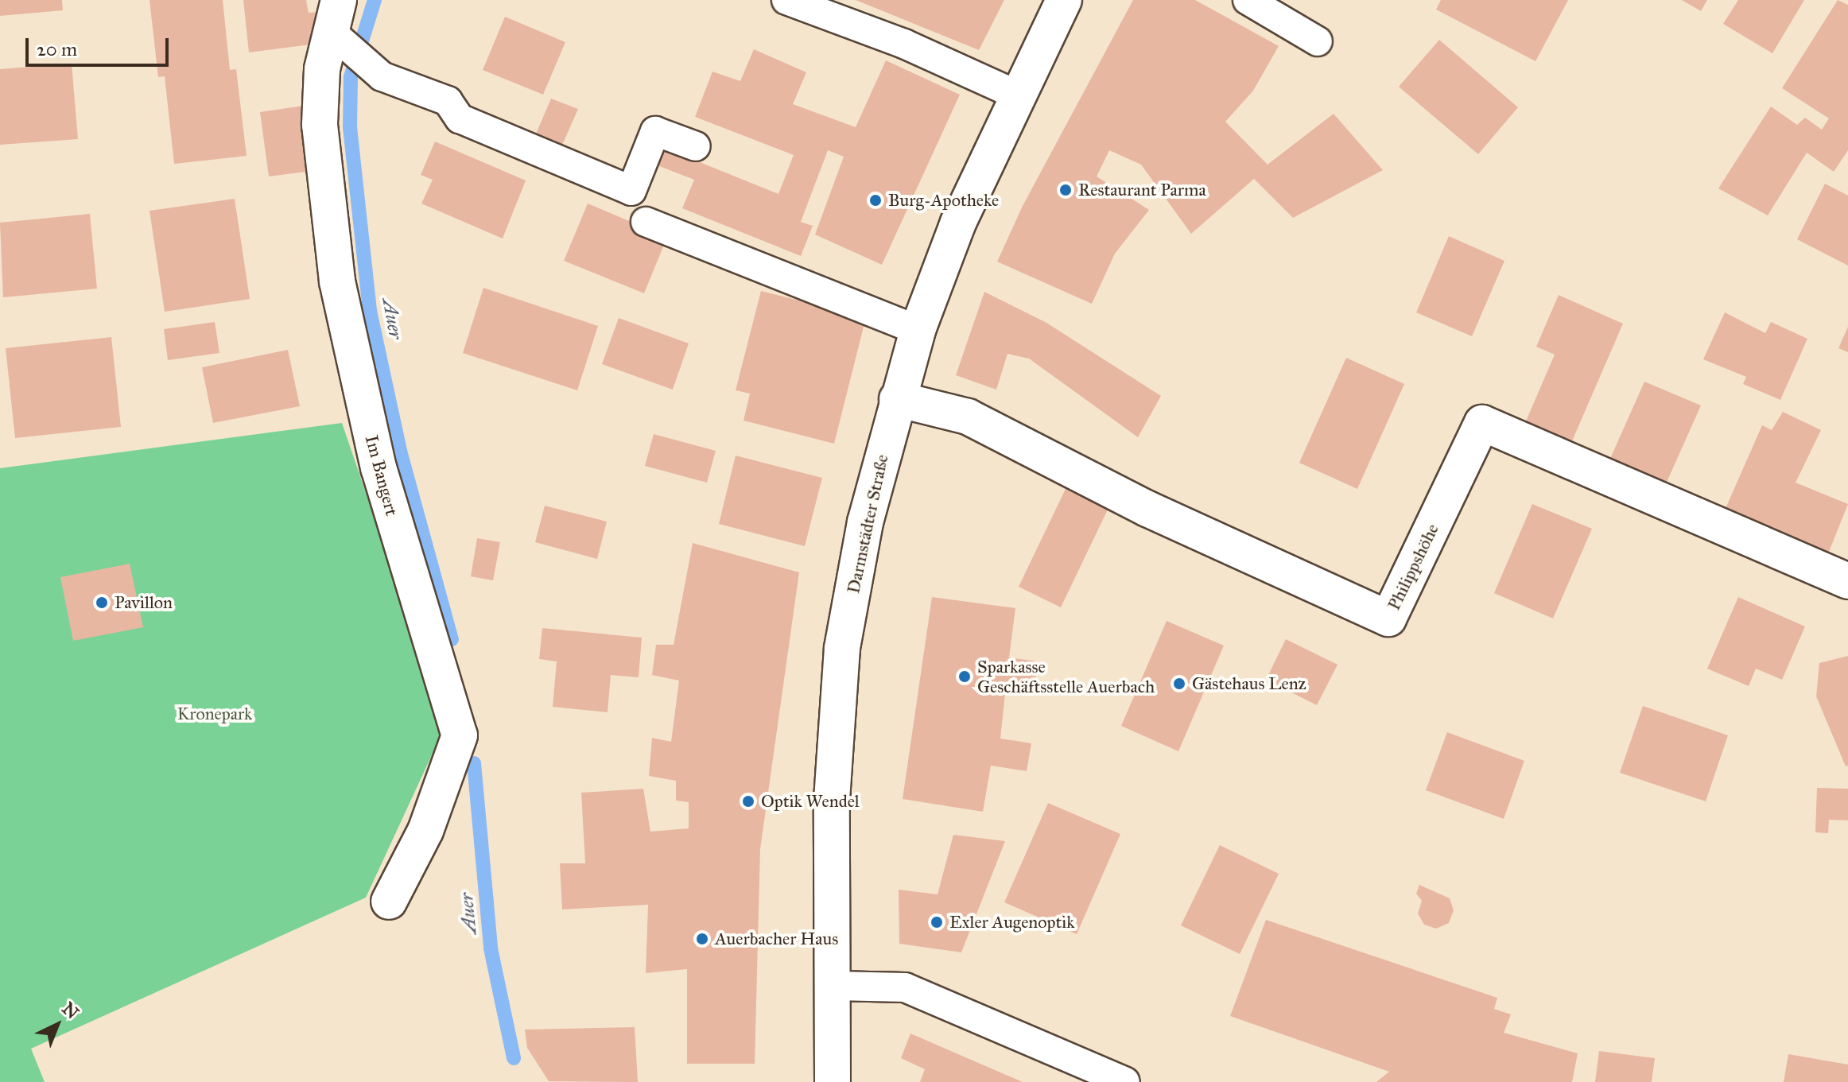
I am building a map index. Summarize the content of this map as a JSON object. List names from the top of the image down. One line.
{"streets":{"street":["Im Bangert","Darmstädter Straße","Philippshöhe"]},"crossings":[["Darmstädter Straße","Philippshöhe"]],"water":["Auer"],"parks":["Kronepark"],"places":["Restaurant Parma","Burg-Apotheke","Pavillon","Sparkasse Geschäftsstelle Auerbach","Gästehaus Lenz","Optik Wendel","Exler Augenoptik","Auerbacher Haus"],"scale_bar":"20 m","north":"top right"}
